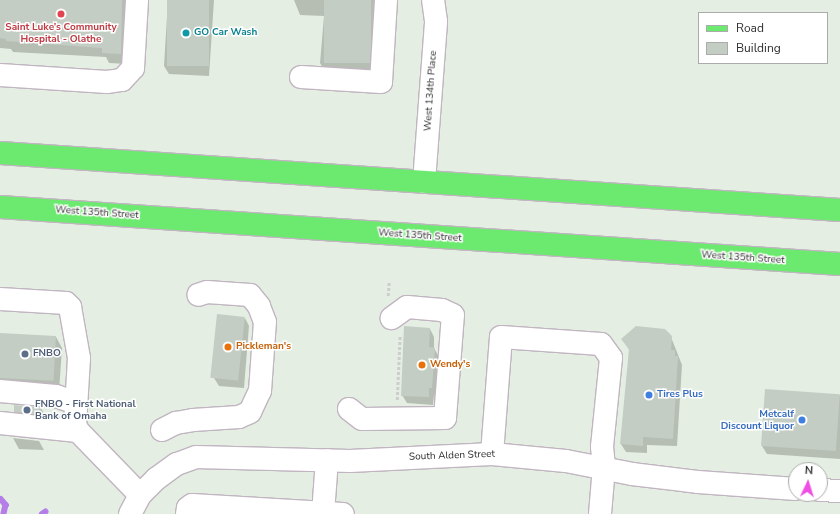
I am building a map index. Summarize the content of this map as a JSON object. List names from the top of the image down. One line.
{"streets":{"main road":["West 135th Street"],"street":["West 134th Place","South Alden Street"]},"places":["Saint Luke’s Community Hospital - Olathe","GO Car Wash","Pickleman's","FNBO","Wendy's","Tires Plus","FNBO - First National Bank of Omaha","Metcalf Discount Liquor"],"legend":["Road","Building"],"north":"top"}
